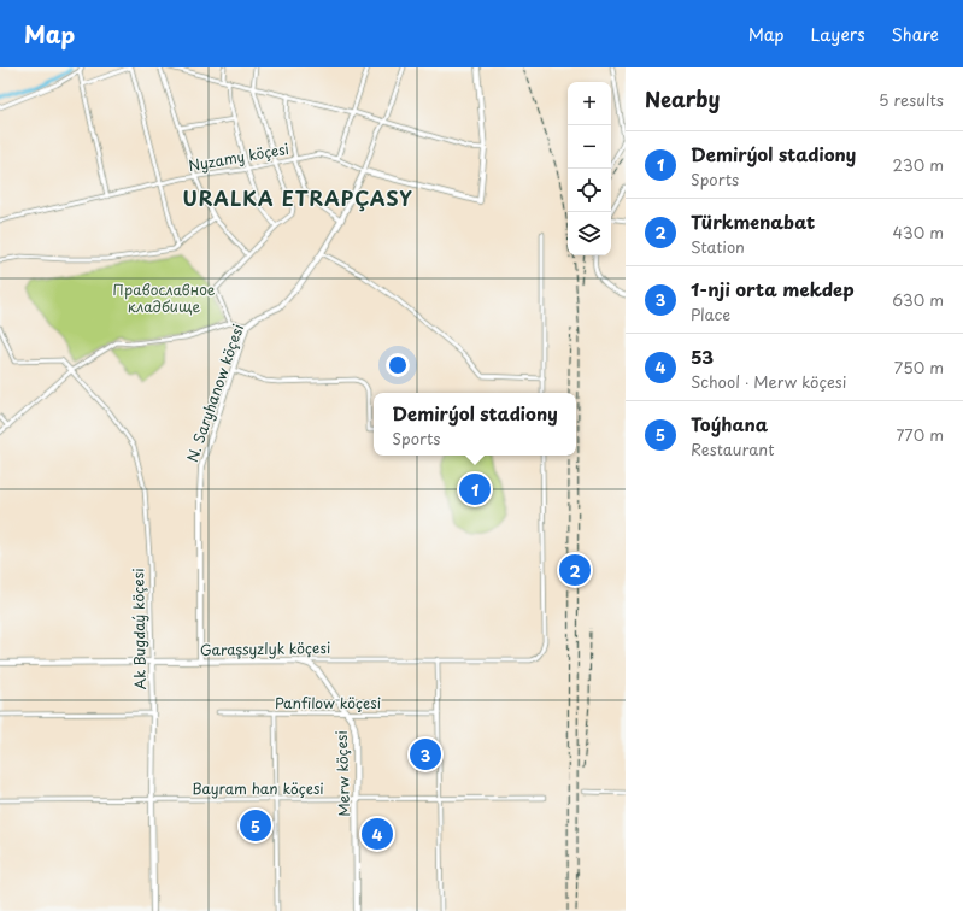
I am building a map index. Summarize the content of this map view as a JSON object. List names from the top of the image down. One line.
{"streets":{"main road":["Nyzamy köçesi","N. Saryhanow köçesi","Ak Bugdaý köçesi","Garaşsyzlyk köçesi","Merw köçesi"],"street":["Panfilow köçesi","Bayram han köçesi"]},"crossings":[["Nyzamy köçesi","N. Saryhanow köçesi"],["N. Saryhanow köçesi","Garaşsyzlyk köçesi"],["Ak Bugdaý köçesi","Garaşsyzlyk köçesi"],["Ak Bugdaý köçesi","Bayram han köçesi"],["Garaşsyzlyk köçesi","Merw köçesi"],["Panfilow köçesi","Merw köçesi"],["Merw köçesi","Bayram han köçesi"]],"districts":["URALKA ETRAPÇASY"],"parks":["Православное кладбище"],"page":{"header":"Map","nav":["Map","Layers","Share"],"heading":["Nearby","5 results"],"map_buttons":["+","−"],"list":[{"mark":"1","name":"Demirýol stadiony","note":"Sports","value":"230 m"},{"mark":"2","name":"Türkmenabat","note":"Station","value":"430 m"},{"mark":"3","name":"1-nji orta mekdep","note":"Place","value":"630 m"},{"mark":"4","name":"53","note":"School · Merw köçesi","value":"750 m"},{"mark":"5","name":"Toýhana","note":"Restaurant","value":"770 m"}],"popup":["Demirýol stadiony","Sports"],"pins":["1","2","3","5","4"]}}
